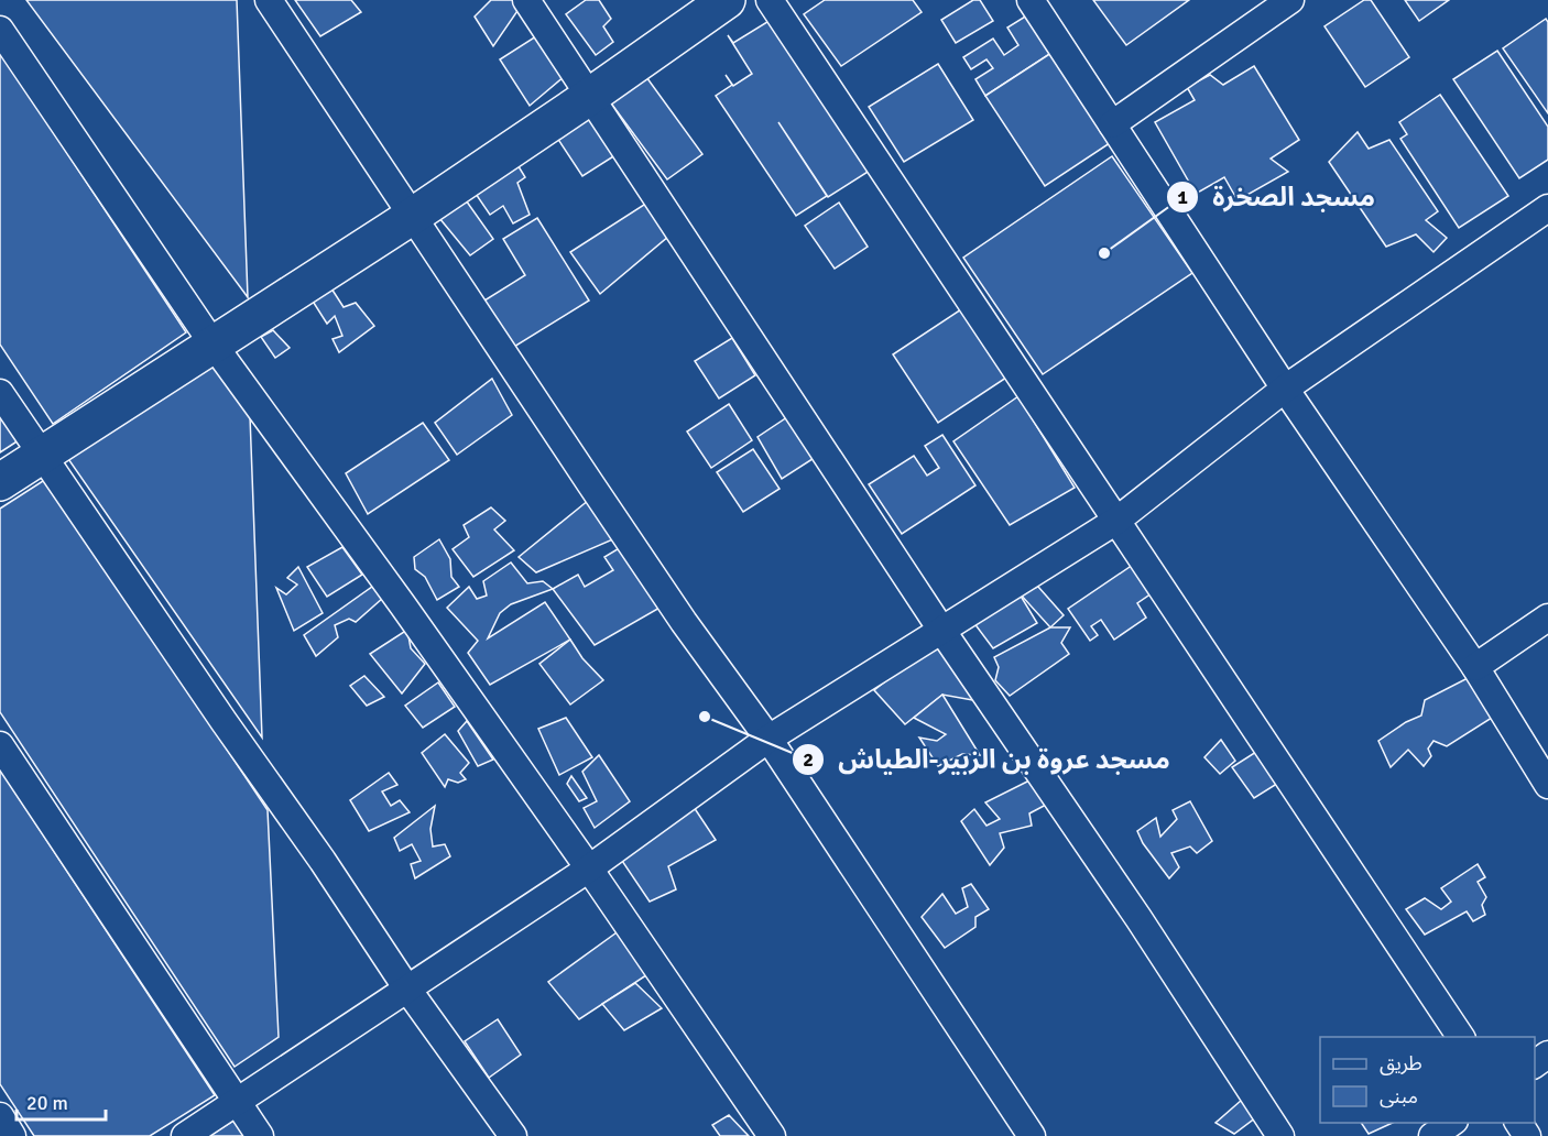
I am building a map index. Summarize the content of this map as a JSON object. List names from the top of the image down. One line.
{"places":["مسجد الصخرة","مسجد عروة بن الزبير-الطياش"],"legend":["طريق","مبنى"],"scale_bar":"20 m"}
